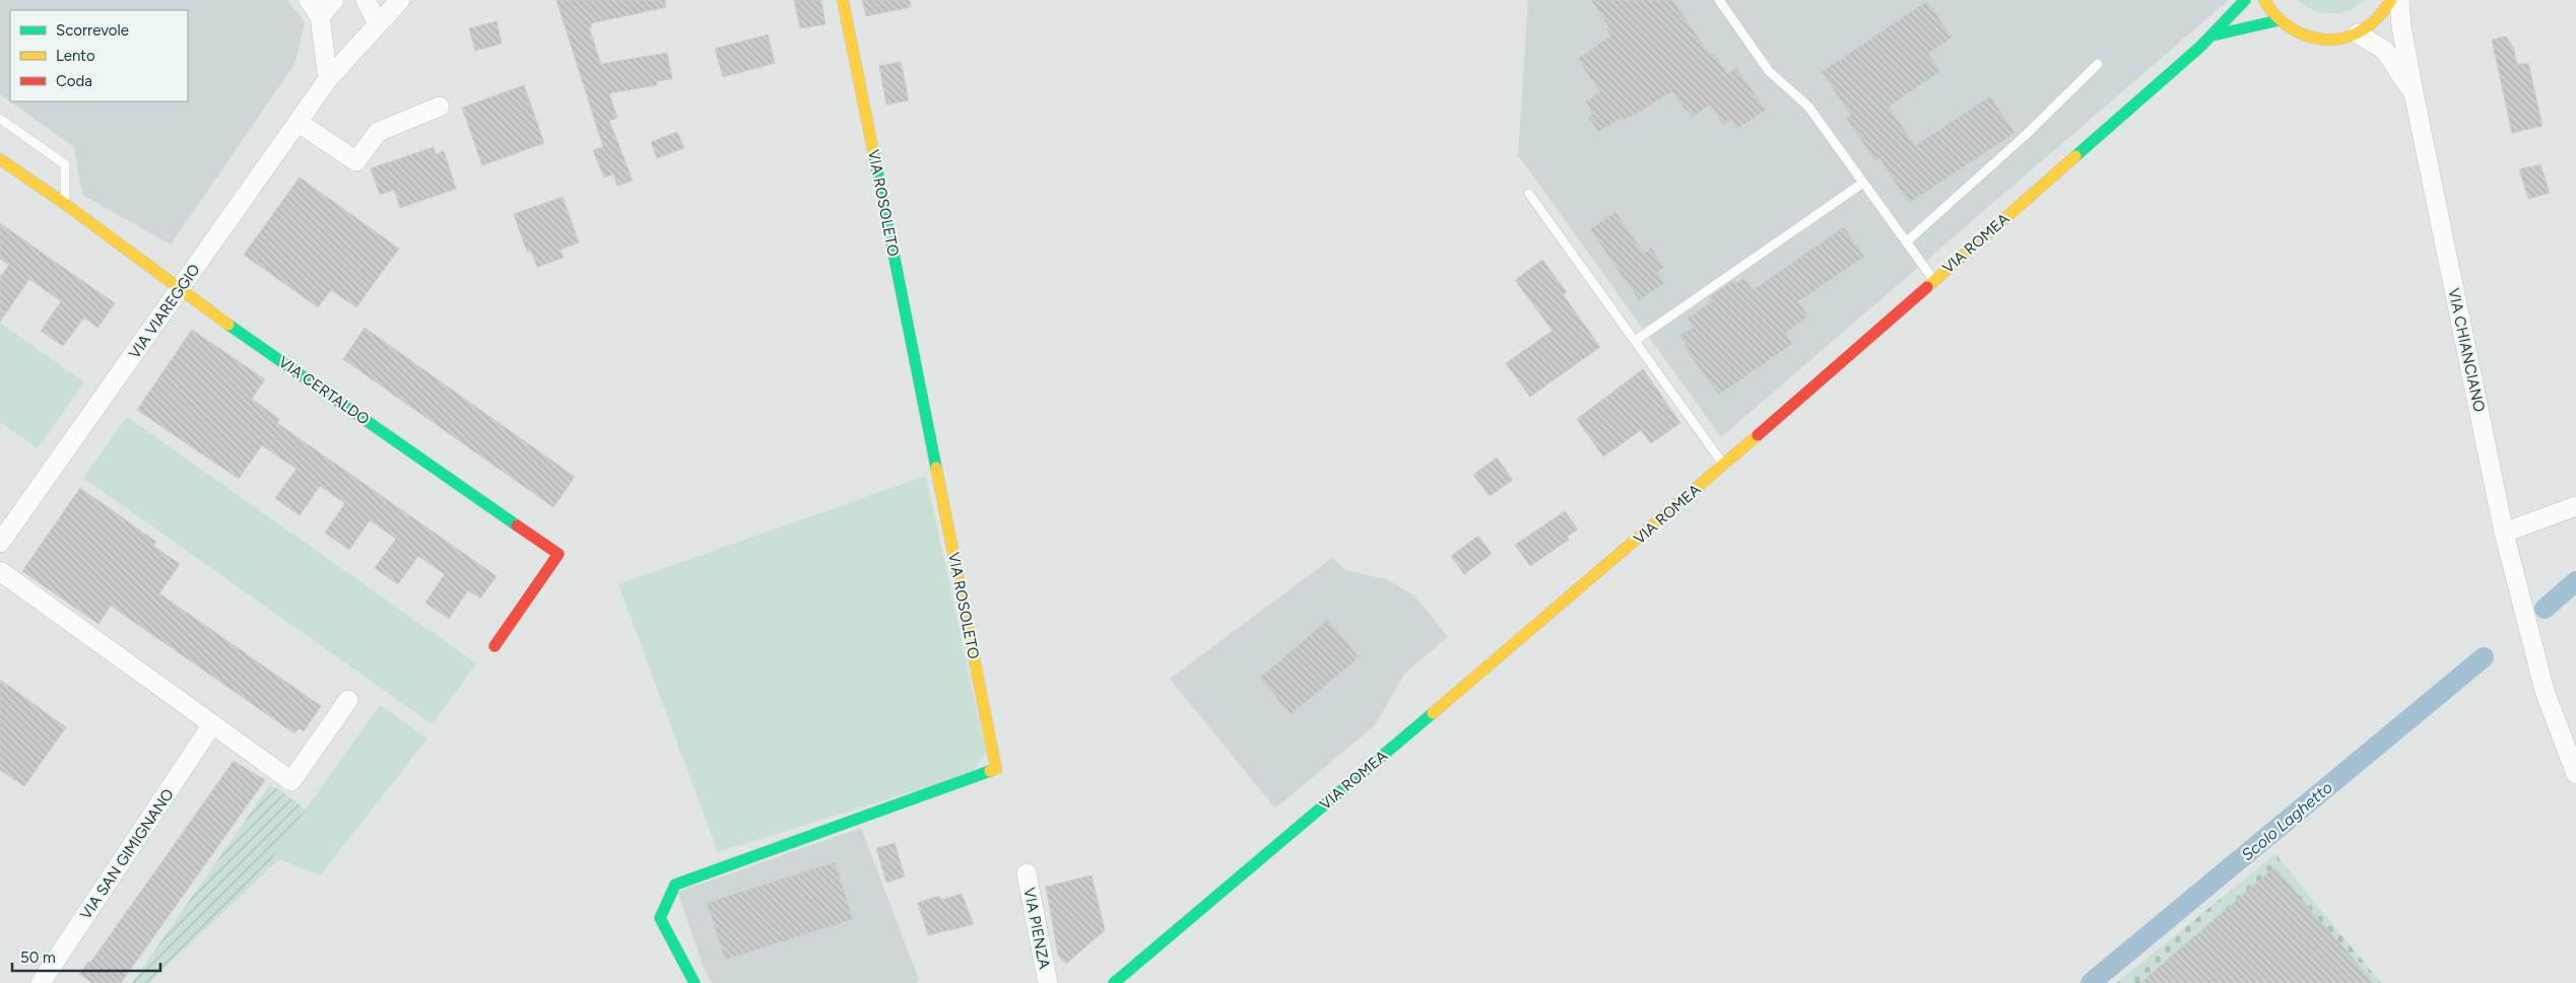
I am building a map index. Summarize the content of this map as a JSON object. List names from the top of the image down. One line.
{"streets":{"street":["VIA ROSOLETO","VIA ROMEA","VIA VIAREGGIO","VIA CHIANCIANO","VIA CERTALDO","VIA SAN GIMIGNANO","VIA PIENZA"]},"crossings":[["VIA VIAREGGIO","VIA CERTALDO"]],"water":["Scolo Laghetto"],"legend":["Scorrevole","Lento","Coda"],"scale_bar":"50 m"}
